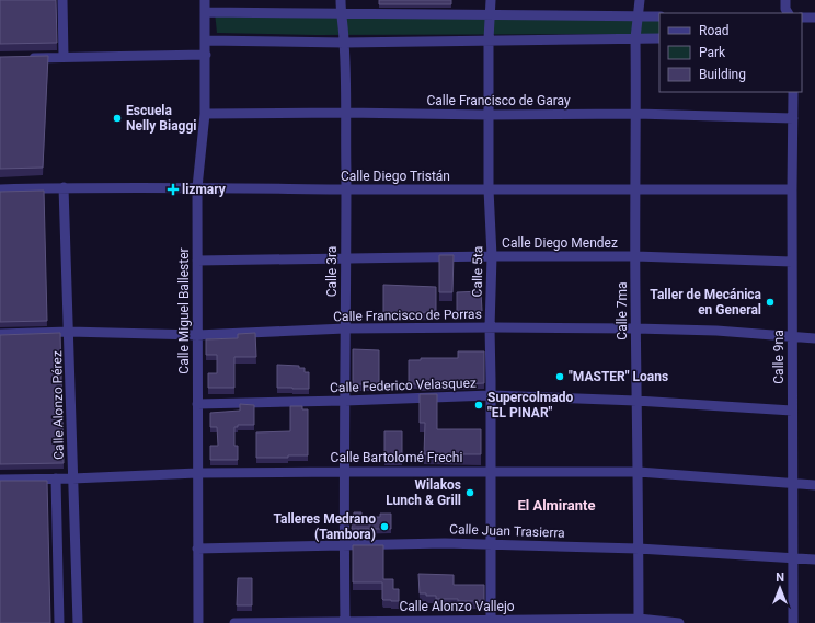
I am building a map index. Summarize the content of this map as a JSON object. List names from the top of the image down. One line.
{"streets":{"street":["Calle Francisco de Garay","Calle Diego Tristán","Calle Diego Mendez","Calle 3ra","Calle 5ta","Calle Miguel Ballester","Calle 7ma","Calle Francisco de Porras","Calle 9na","Calle Federico Velasquez","Calle Alonzo Pérez","Calle Bartolomé Frechi","Calle Juan Trasierra","Calle Alonzo Vallejo"]},"crossings":[["Calle Francisco de Garay","Calle 3ra"],["Calle Francisco de Garay","Calle 5ta"],["Calle Francisco de Garay","Calle Miguel Ballester"],["Calle Francisco de Garay","Calle 7ma"],["Calle Francisco de Garay","Calle 9na"],["Calle Diego Tristán","Calle 3ra"],["Calle Diego Tristán","Calle 5ta"],["Calle Diego Tristán","Calle Miguel Ballester"],["Calle Diego Tristán","Calle 7ma"],["Calle Diego Tristán","Calle 9na"],["Calle Diego Tristán","Calle Alonzo Pérez"],["Calle Diego Mendez","Calle 3ra"],["Calle Diego Mendez","Calle 5ta"],["Calle Diego Mendez","Calle Miguel Ballester"],["Calle Diego Mendez","Calle 7ma"],["Calle Diego Mendez","Calle 9na"],["Calle 3ra","Calle Francisco de Porras"],["Calle 3ra","Calle Federico Velasquez"],["Calle 3ra","Calle Bartolomé Frechi"],["Calle 3ra","Calle Juan Trasierra"],["Calle 3ra","Calle Alonzo Vallejo"],["Calle 5ta","Calle Francisco de Porras"],["Calle 5ta","Calle Federico Velasquez"],["Calle 5ta","Calle Bartolomé Frechi"],["Calle 5ta","Calle Juan Trasierra"],["Calle 5ta","Calle Alonzo Vallejo"],["Calle Miguel Ballester","Calle Francisco de Porras"],["Calle Miguel Ballester","Calle Federico Velasquez"],["Calle Miguel Ballester","Calle Bartolomé Frechi"],["Calle Miguel Ballester","Calle Juan Trasierra"],["Calle 7ma","Calle Francisco de Porras"],["Calle 7ma","Calle Federico Velasquez"],["Calle 7ma","Calle Bartolomé Frechi"],["Calle 7ma","Calle Juan Trasierra"],["Calle 7ma","Calle Alonzo Vallejo"],["Calle Francisco de Porras","Calle 9na"],["Calle Francisco de Porras","Calle Alonzo Pérez"],["Calle 9na","Calle Federico Velasquez"],["Calle 9na","Calle Bartolomé Frechi"],["Calle 9na","Calle Juan Trasierra"],["Calle Alonzo Pérez","Calle Bartolomé Frechi"]],"districts":["El Almirante"],"places":{"other":["Escuela Nelly Biaggi","Taller de Mecánica en General","\"MASTER\" Loans","Supercolmado \"EL PINAR\"","Wilakos Lunch & Grill","Talleres Medrano (Tambora)"],"health":["lizmary"]},"legend":["Road","Park","Building"],"north":"top"}
